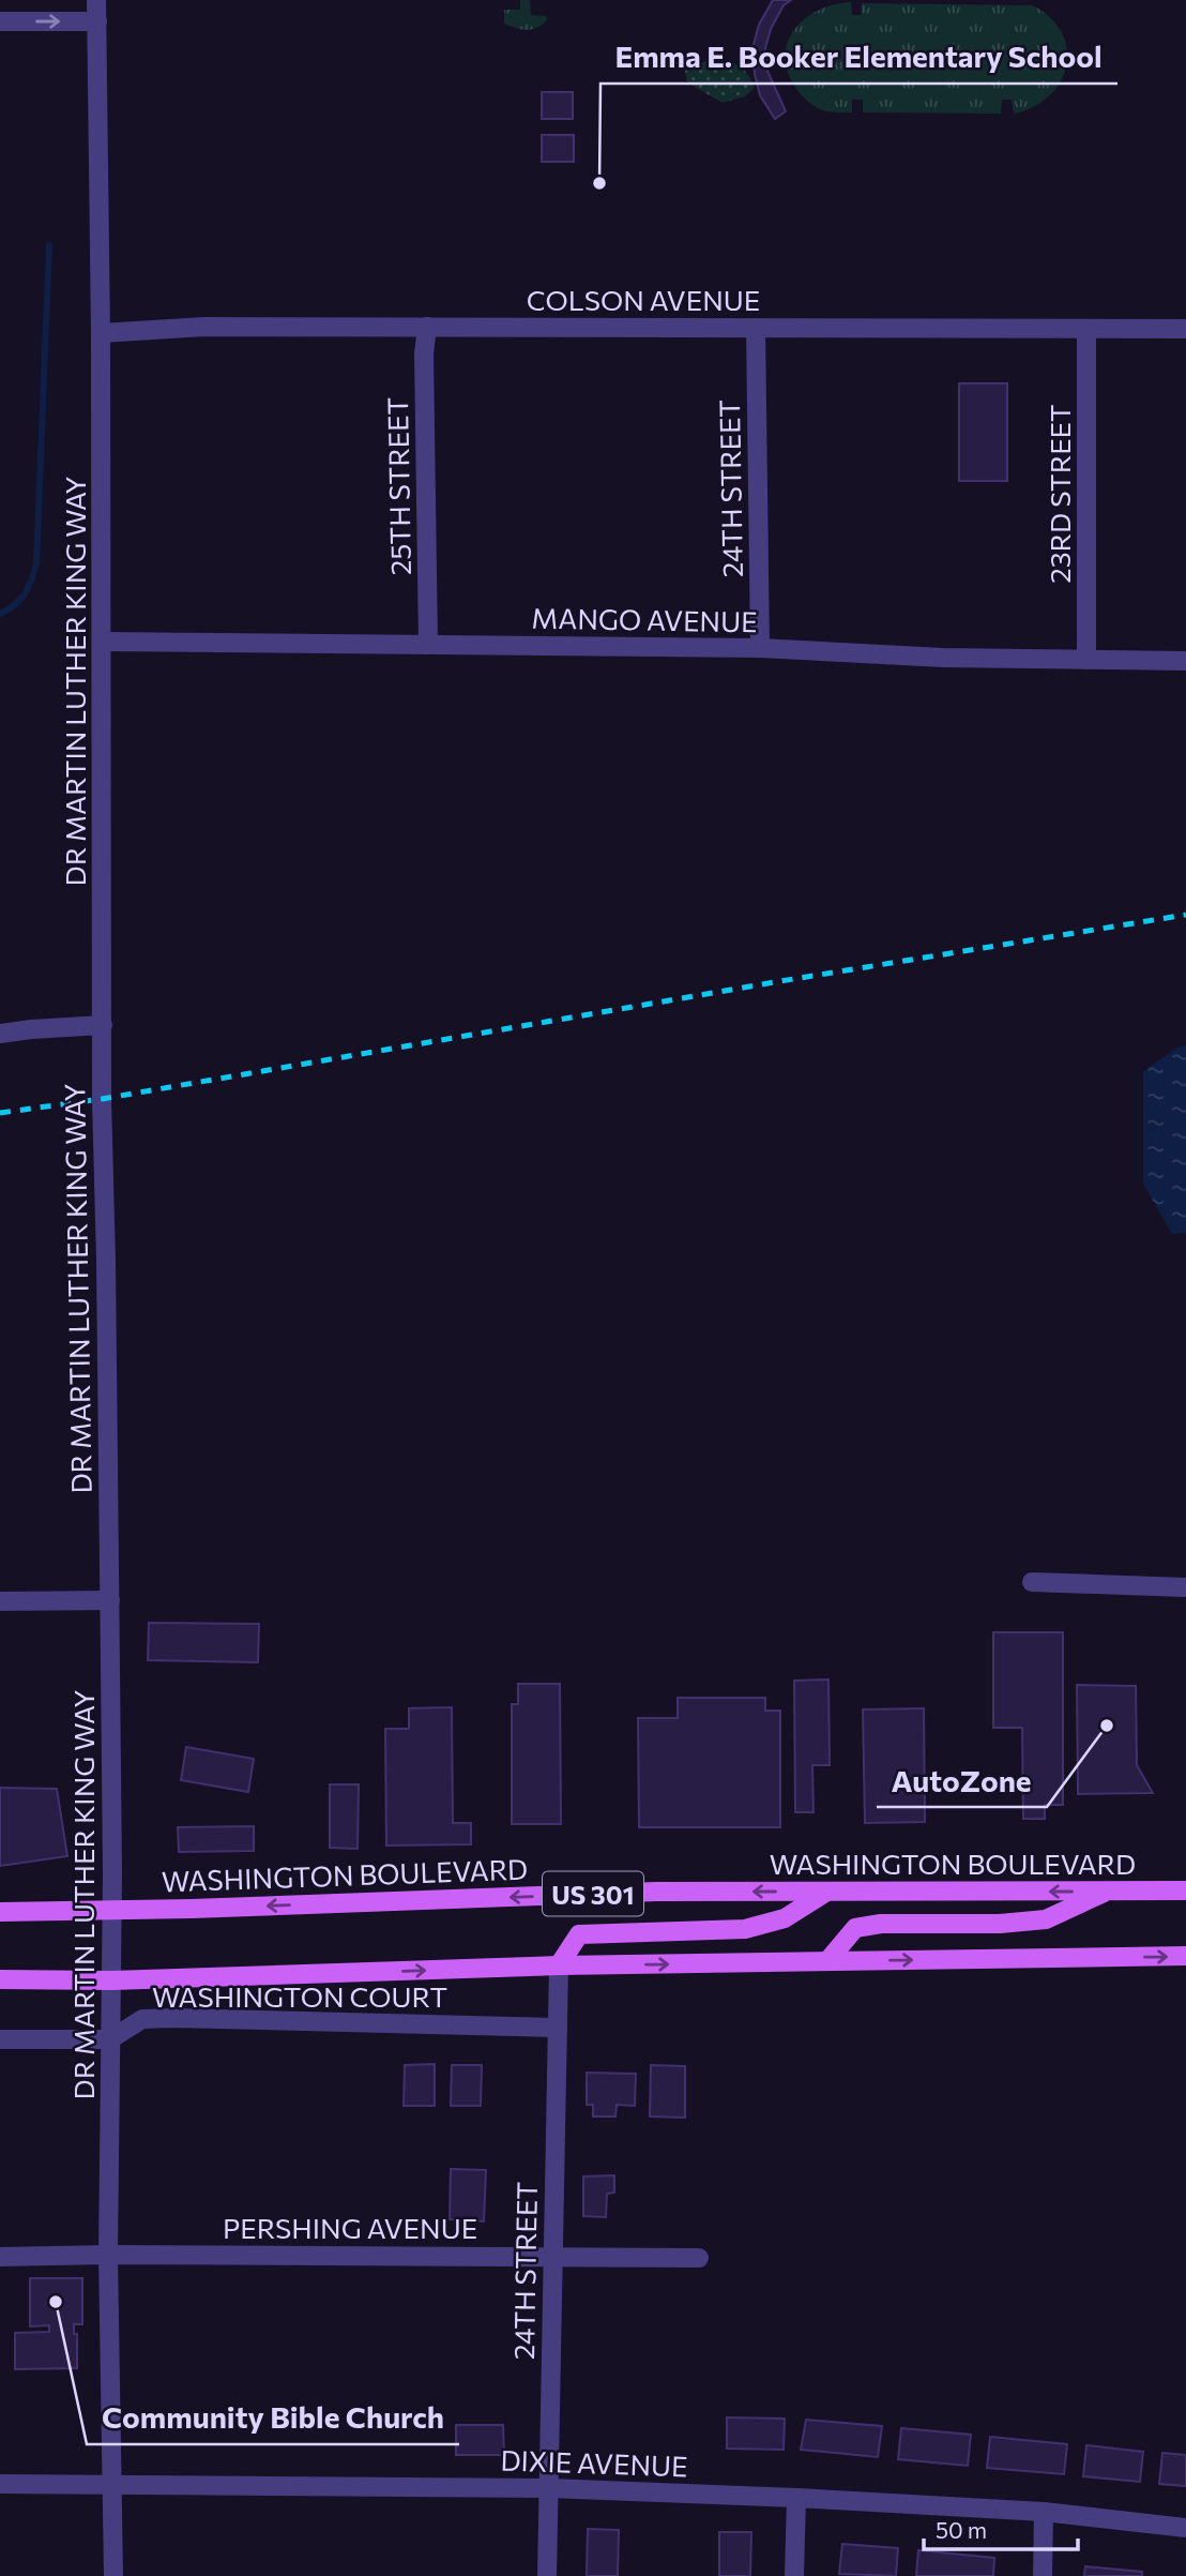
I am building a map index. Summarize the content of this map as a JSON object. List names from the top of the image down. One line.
{"streets":{"main road":["WASHINGTON BOULEVARD","US 301"],"street":["COLSON AVENUE","25TH STREET","24TH STREET","23RD STREET","MANGO AVENUE","DR MARTIN LUTHER KING WAY","WASHINGTON COURT","PERSHING AVENUE","DIXIE AVENUE"]},"crossings":[["COLSON AVENUE","25TH STREET"],["COLSON AVENUE","24TH STREET"],["COLSON AVENUE","23RD STREET"],["COLSON AVENUE","DR MARTIN LUTHER KING WAY"],["25TH STREET","MANGO AVENUE"],["24TH STREET","MANGO AVENUE"],["24TH STREET","WASHINGTON COURT"],["24TH STREET","PERSHING AVENUE"],["24TH STREET","DIXIE AVENUE"],["23RD STREET","MANGO AVENUE"],["MANGO AVENUE","DR MARTIN LUTHER KING WAY"],["DR MARTIN LUTHER KING WAY","WASHINGTON BOULEVARD"],["DR MARTIN LUTHER KING WAY","WASHINGTON COURT"],["DR MARTIN LUTHER KING WAY","PERSHING AVENUE"],["DR MARTIN LUTHER KING WAY","DIXIE AVENUE"]],"places":["Emma E. Booker Elementary School","AutoZone","Community Bible Church"],"scale_bar":"50 m"}
